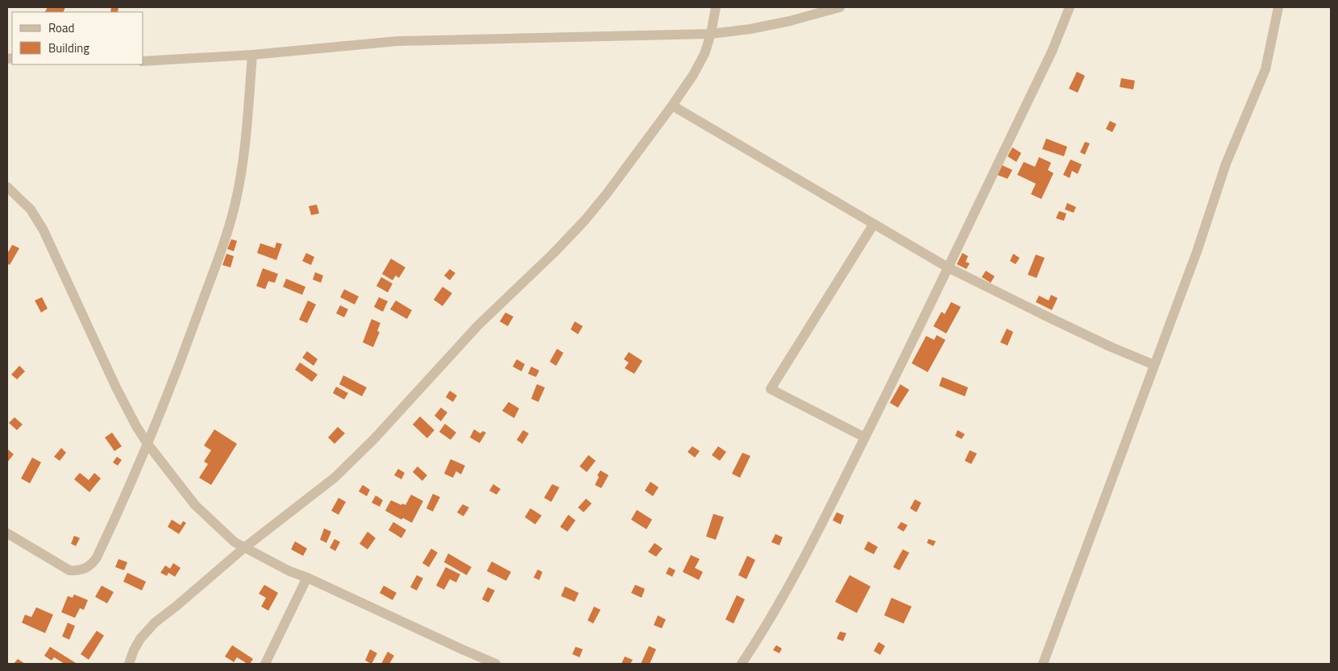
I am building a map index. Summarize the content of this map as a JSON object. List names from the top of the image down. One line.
{"legend":["Road","Building"]}
